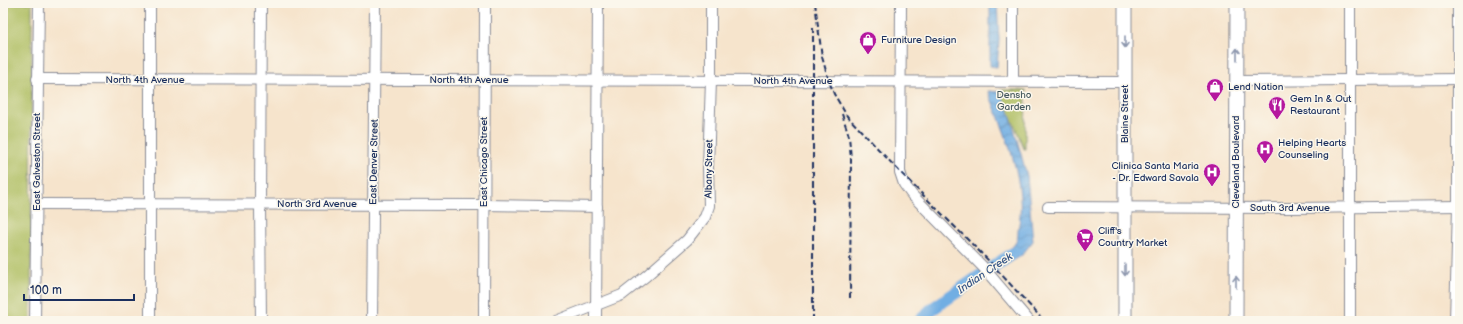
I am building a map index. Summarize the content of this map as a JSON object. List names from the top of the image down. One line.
{"streets":{"main road":["Blaine Street","Cleveland Boulevard"],"street":["North 4th Avenue","East Galveston Street","East Denver Street","East Chicago Street","Albany Street","North 3rd Avenue","South 3rd Avenue"]},"crossings":[["North 4th Avenue","Blaine Street"],["North 4th Avenue","East Galveston Street"],["North 4th Avenue","East Denver Street"],["North 4th Avenue","East Chicago Street"],["North 4th Avenue","Albany Street"],["Blaine Street","South 3rd Avenue"],["East Galveston Street","North 3rd Avenue"],["East Denver Street","North 3rd Avenue"],["East Chicago Street","North 3rd Avenue"],["Cleveland Boulevard","South 3rd Avenue"]],"one_way":["Blaine Street","Cleveland Boulevard"],"water":["Indian Creek"],"parks":["Densho Garden"],"places":{"shop":["Furniture Design","Lend Nation"],"restaurant":["Gem In & Out Restaurant"],"hospital":["Helping Hearts Counseling","Clinica Santa Maria - Dr. Edward Savala"],"supermarket":["Cliff's Country Market"]},"scale_bar":"100 m"}
